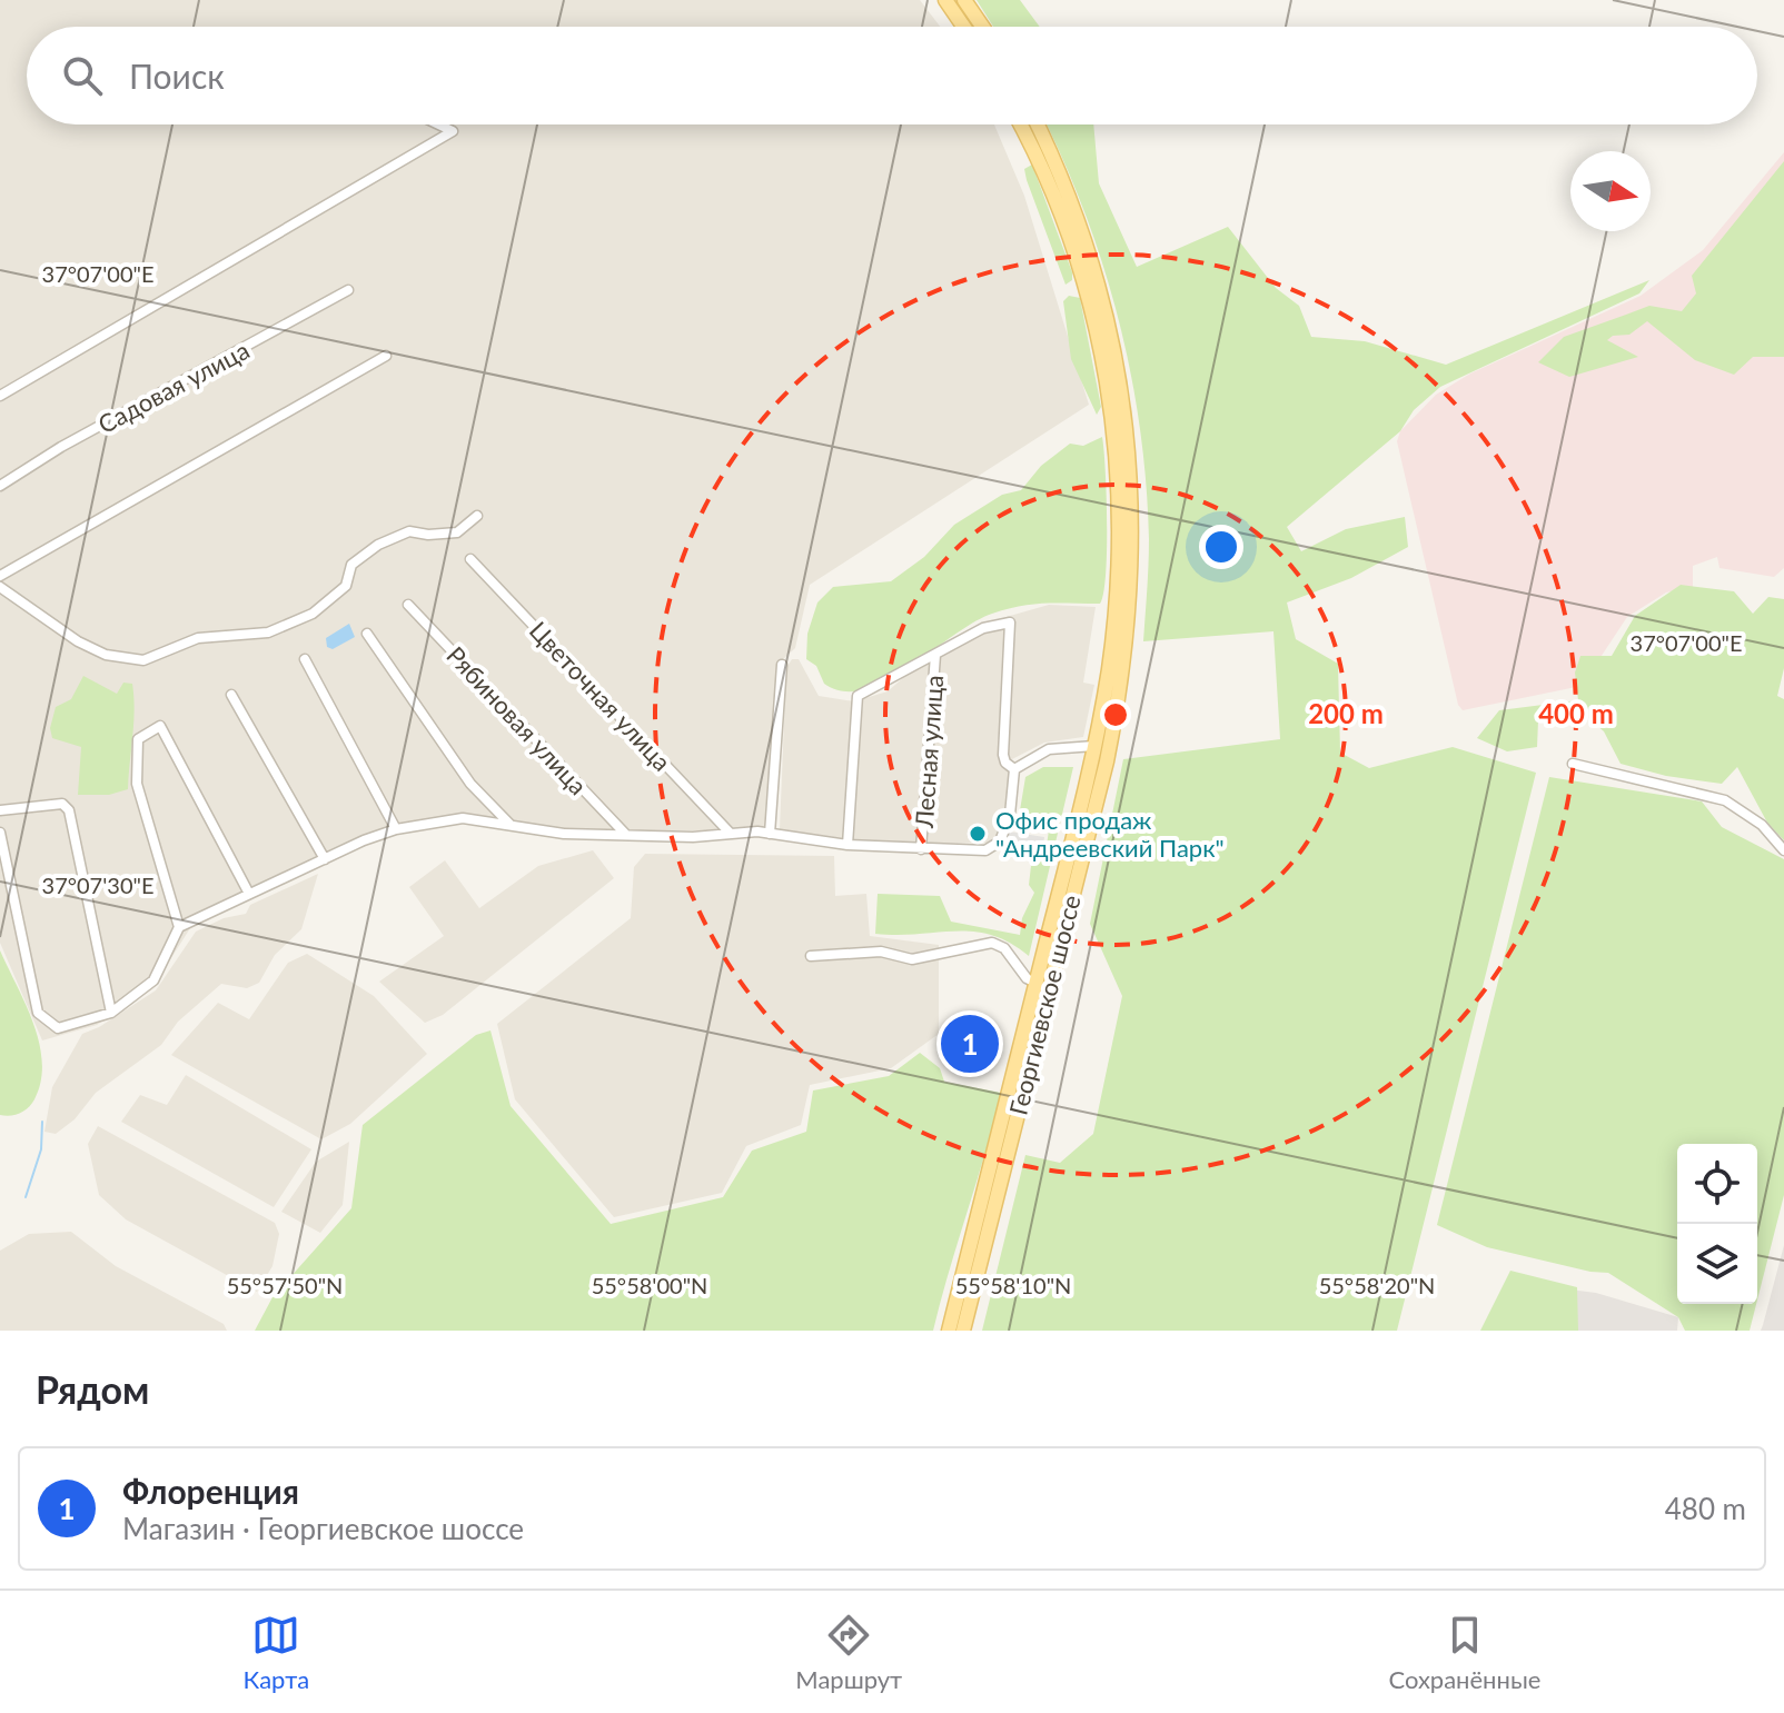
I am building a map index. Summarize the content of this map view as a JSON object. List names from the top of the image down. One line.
{"streets":{"main road":["Георгиевское шоссе"],"street":["Садовая улица","Цветочная улица","Рябиновая улица","Лесная улица"]},"places":["Офис продаж \"Андреевский Парк\""],"north":"right","page":{"search":"Поиск","pins":"1","heading":"Рядом","list":[{"mark":"1","name":"Флоренция","note":"Магазин · Георгиевское шоссе","value":"480 m"}],"nav":["Карта","Маршрут","Сохранённые"]},"coordinates":["37°07'00\"E","37°07'30\"E","55°57'50\"N","55°58'00\"N","55°58'10\"N","55°58'20\"N"],"rings":["200 m","400 m"]}
